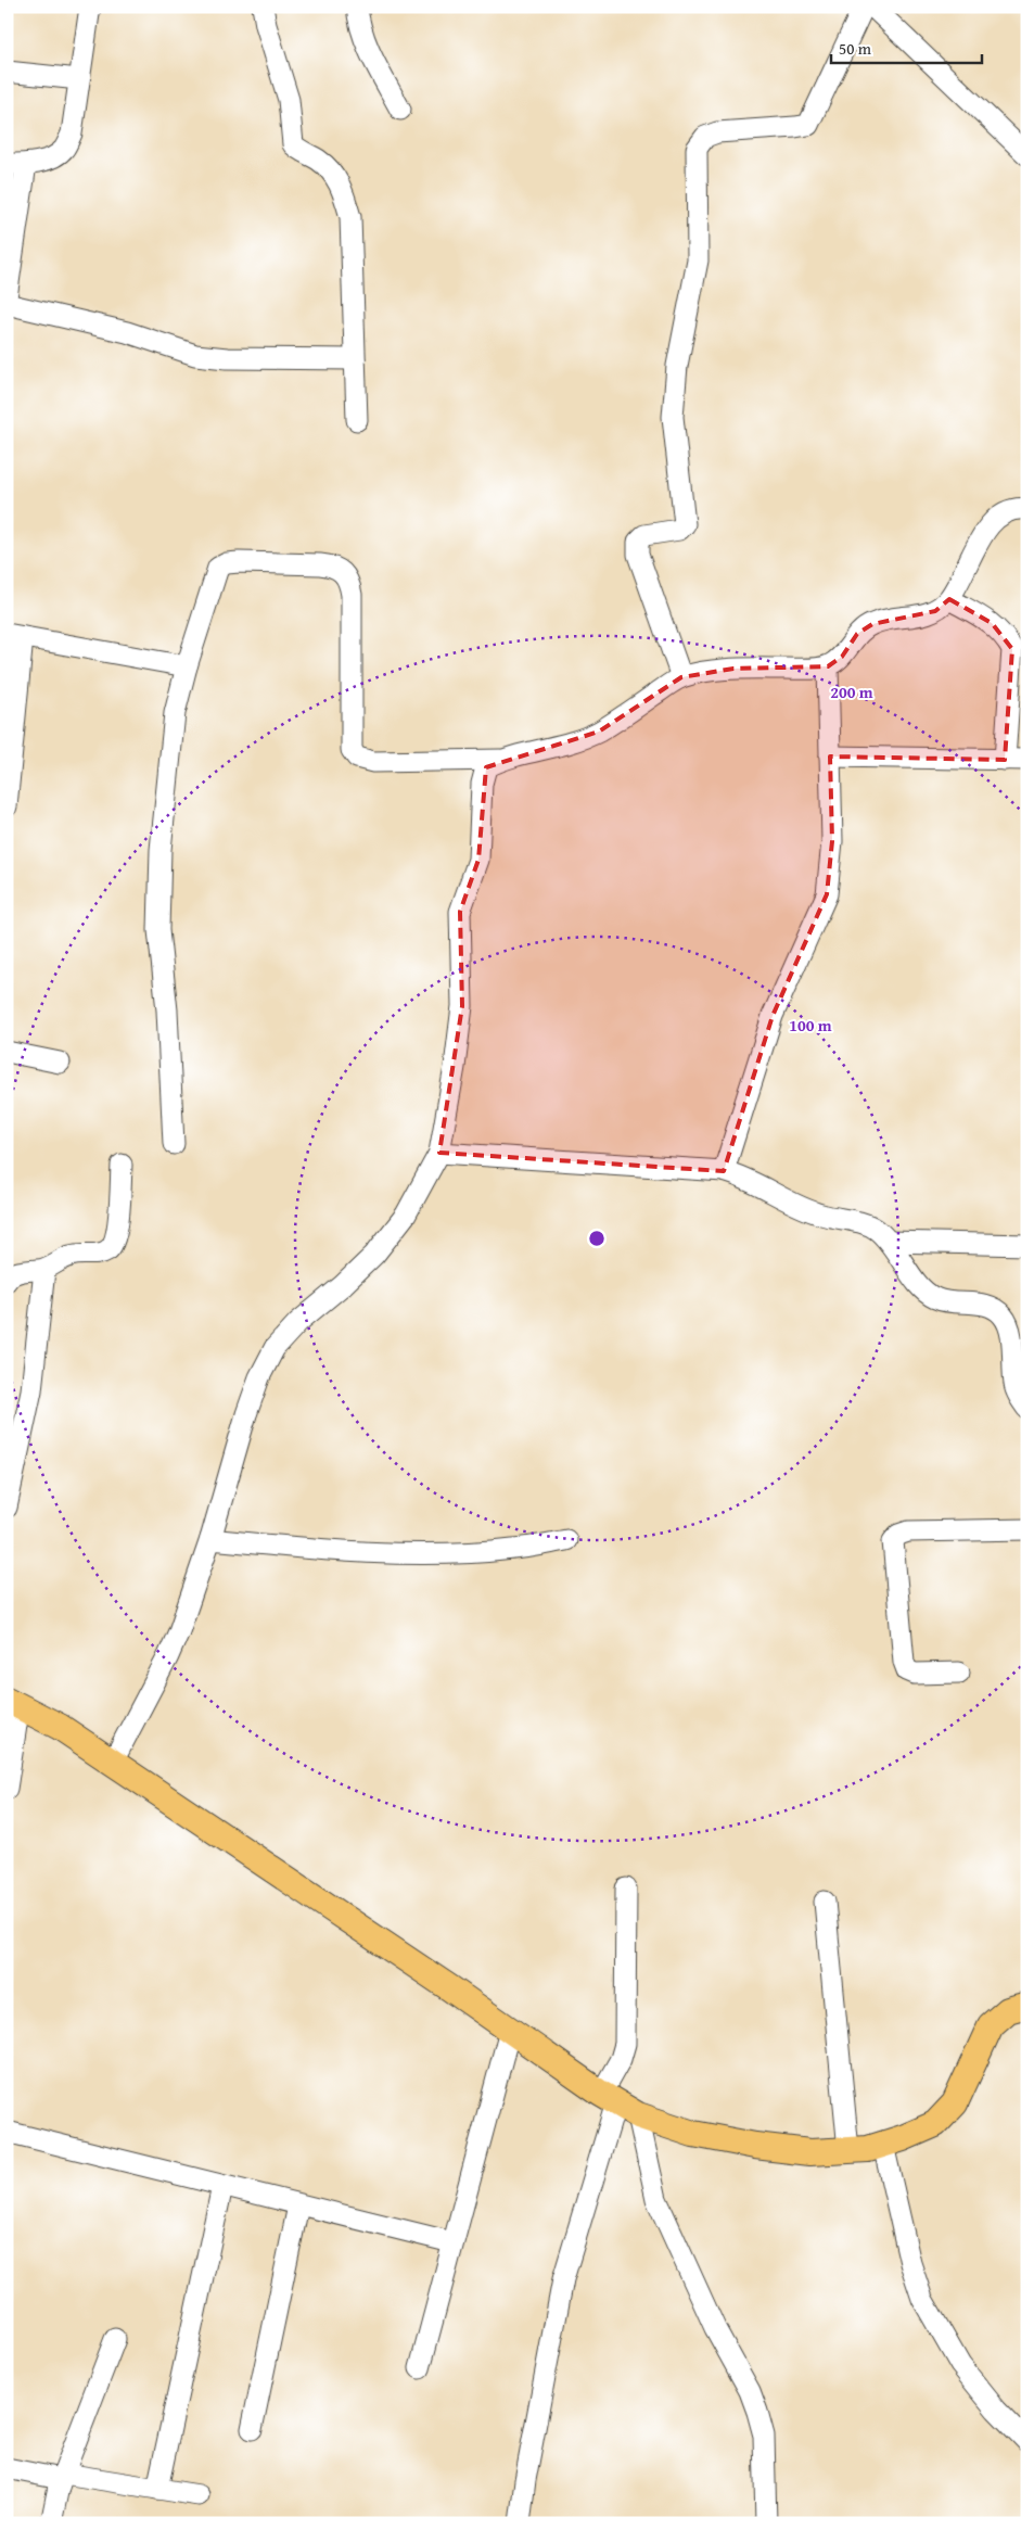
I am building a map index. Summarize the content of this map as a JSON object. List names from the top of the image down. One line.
{"scale_bar":"50 m","rings":["200 m","100 m"]}
